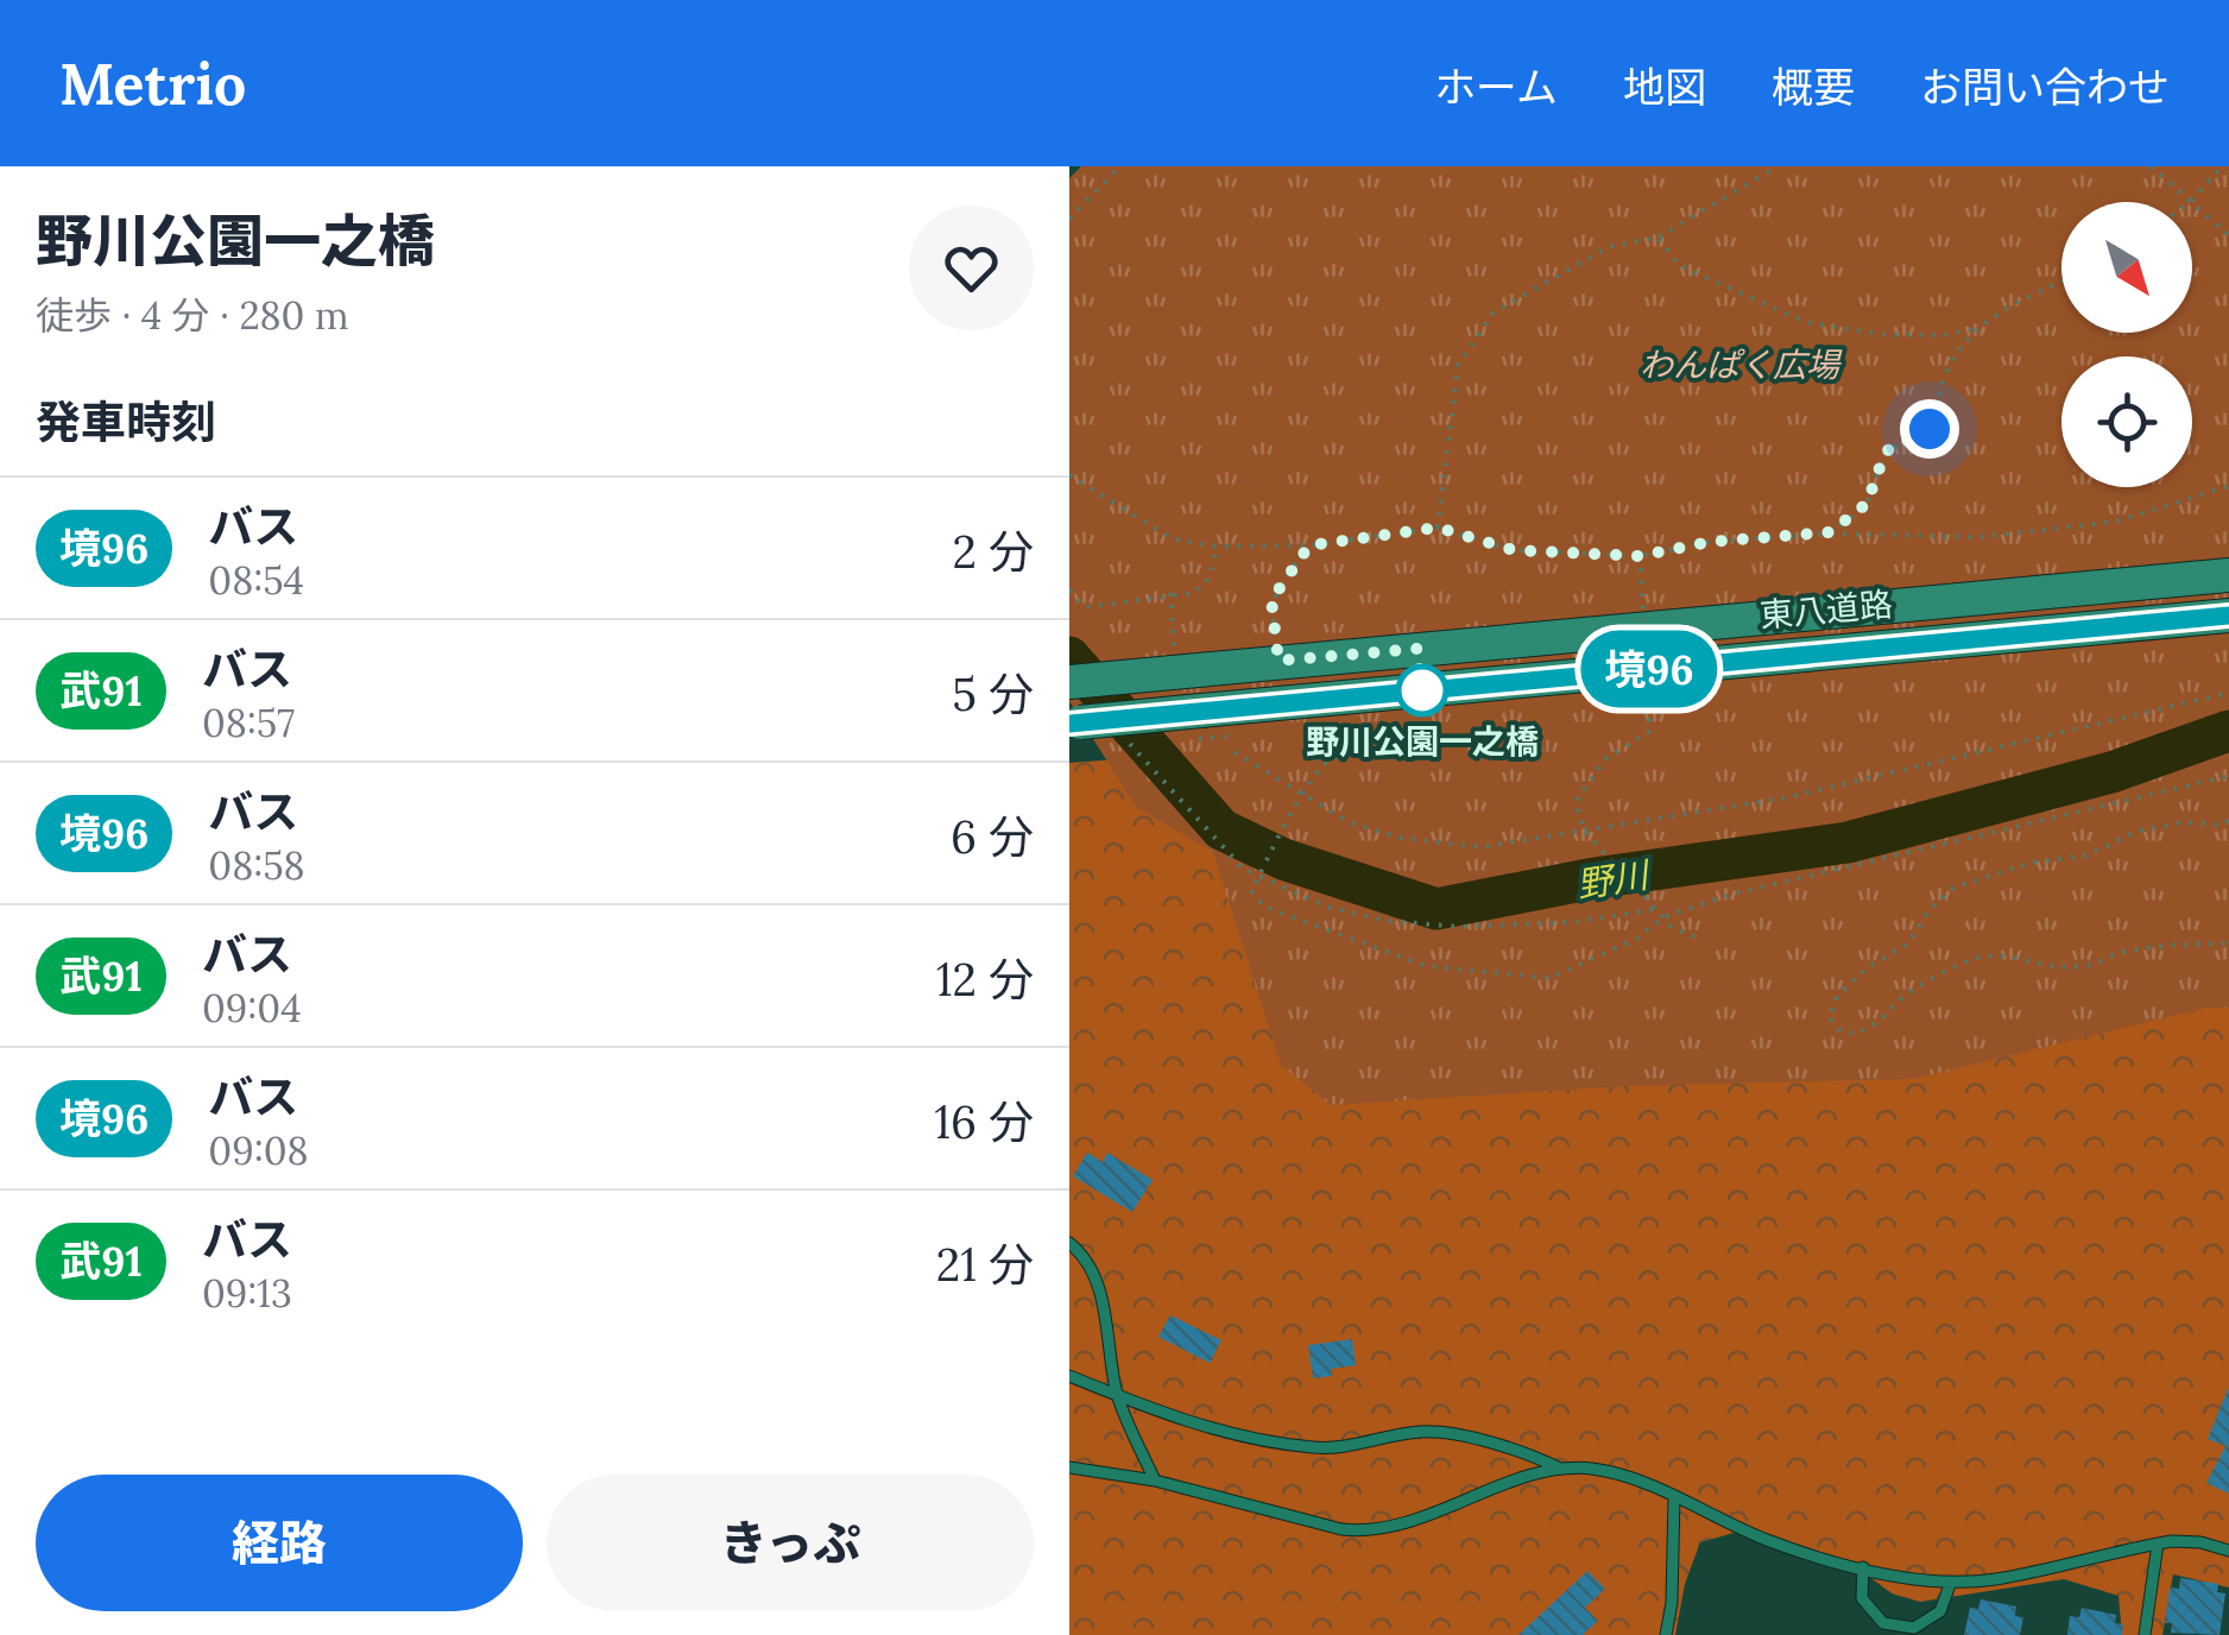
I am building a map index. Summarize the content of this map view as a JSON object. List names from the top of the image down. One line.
{"streets":{"main road":["東八道路"]},"water":["野川"],"parks":["わんぱく広場"],"places":["野川公園一之橋"],"lines":["bus line 境96"],"north":"bottom right","page":{"header":"Metrio","nav":["ホーム","地図","概要","お問い合わせ"],"heading":[["野川公園一之橋","徒歩 · 4 分 · 280 m"],"発車時刻"],"on_map":"境96","list":[{"mark":"境96","name":"バス","note":"08:54","value":"2 分"},{"mark":"武91","name":"バス","note":"08:57","value":"5 分"},{"mark":"境96","name":"バス","note":"08:58","value":"6 分"},{"mark":"武91","name":"バス","note":"09:04","value":"12 分"},{"mark":"境96","name":"バス","note":"09:08","value":"16 分"},{"mark":"武91","name":"バス","note":"09:13","value":"21 分"}],"buttons":["経路","きっぷ"]}}
